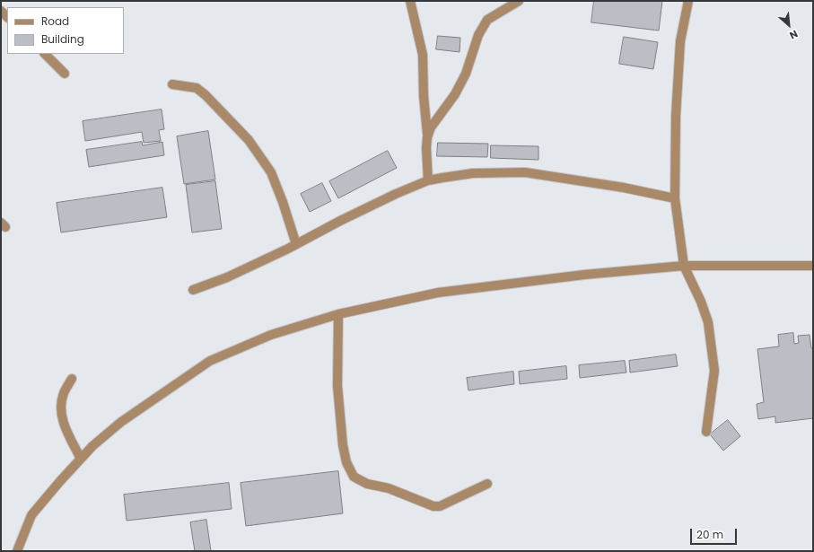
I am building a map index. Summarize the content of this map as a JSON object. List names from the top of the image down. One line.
{"legend":["Road","Building"],"scale_bar":"20 m","north":"bottom right"}
